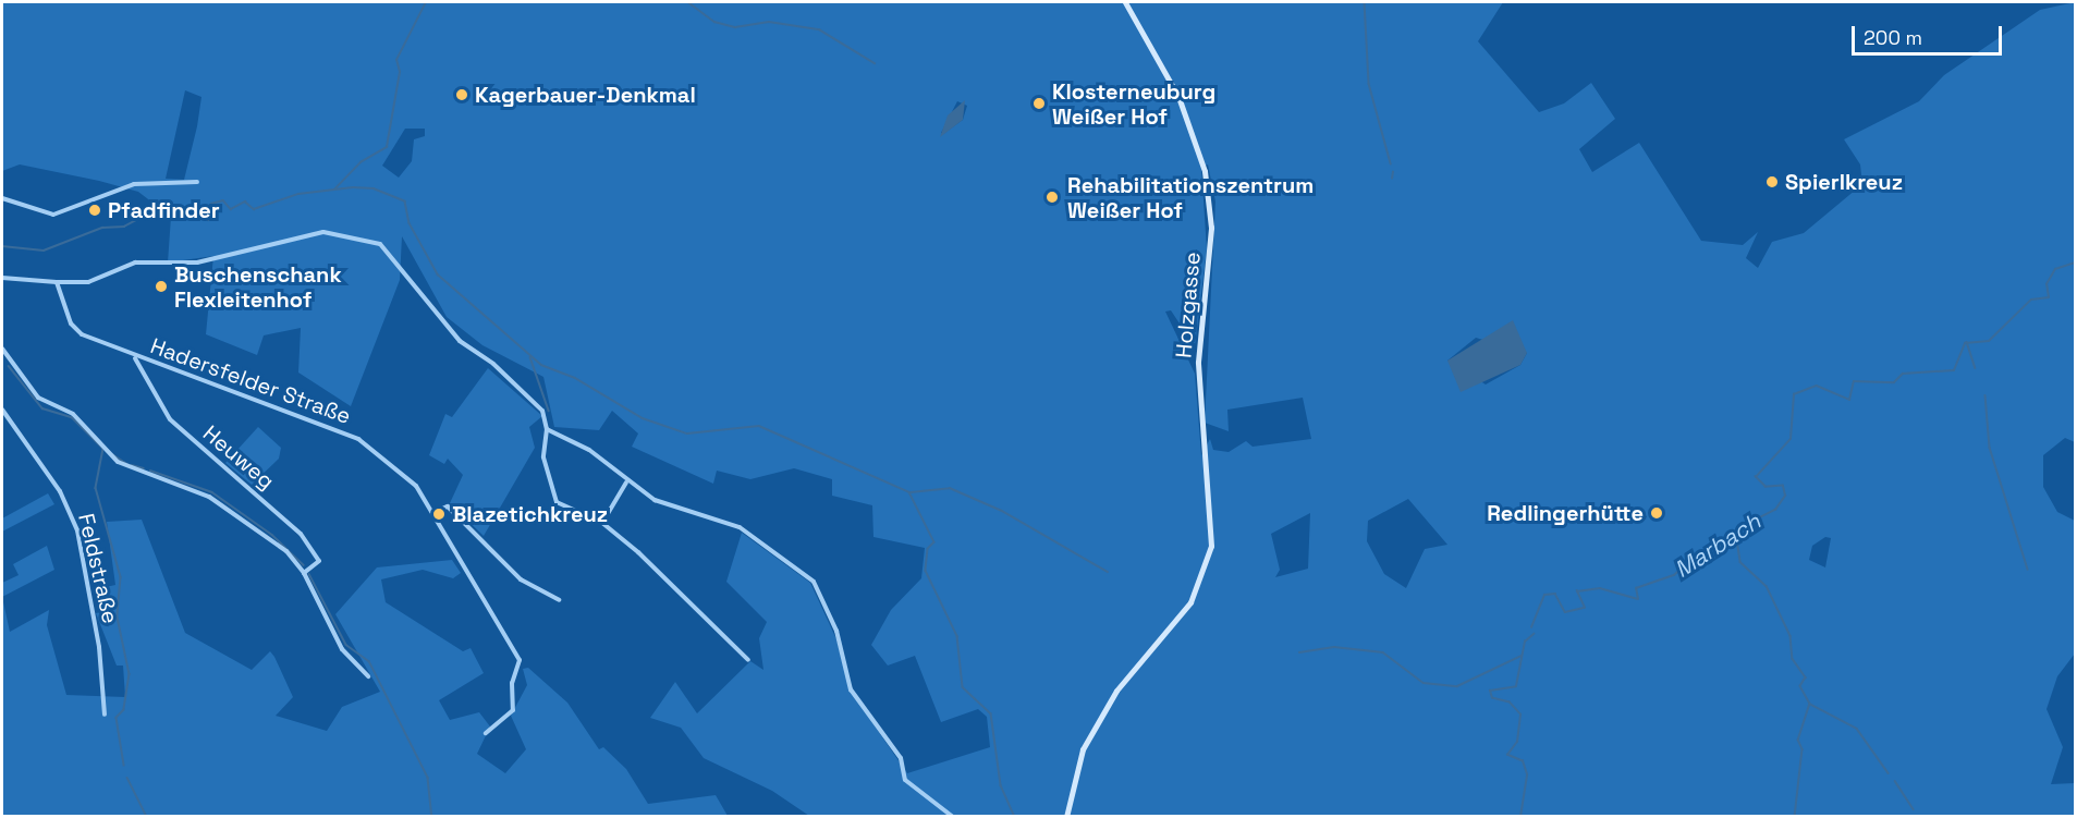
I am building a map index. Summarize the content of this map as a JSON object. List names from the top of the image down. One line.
{"streets":{"street":["Holzgasse","Hadersfelder Straße","Heuweg","Feldstraße"]},"crossings":[["Hadersfelder Straße","Heuweg"]],"water":["Marbach"],"places":["Kagerbauer-Denkmal","Klosterneuburg Weißer Hof","Spierlkreuz","Rehabilitationszentrum Weißer Hof","Pfadfinder","Buschenschank Flexleitenhof","Redlingerhütte","Blazetichkreuz"],"scale_bar":"200 m"}
